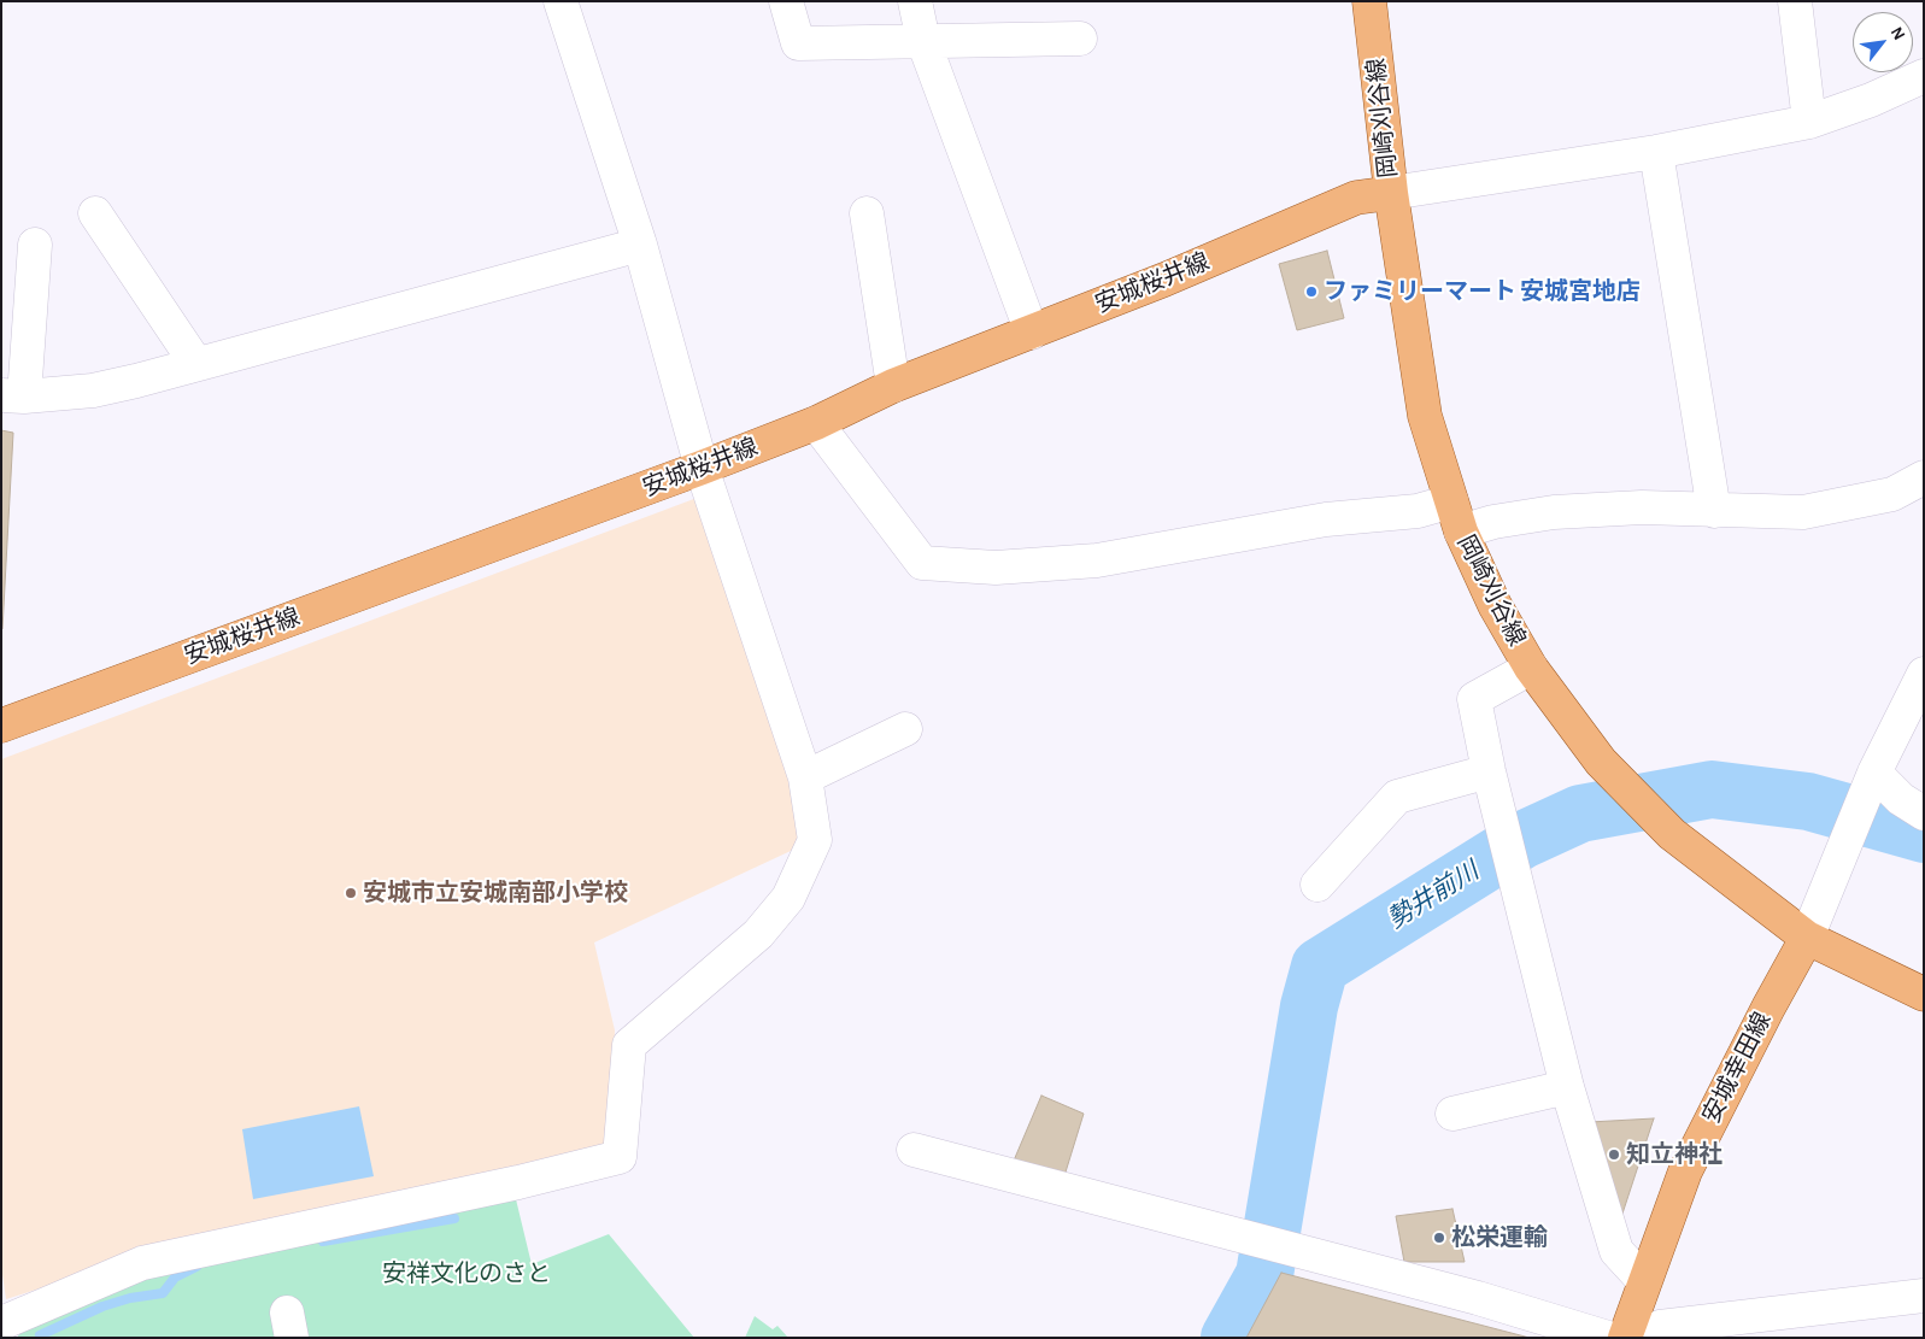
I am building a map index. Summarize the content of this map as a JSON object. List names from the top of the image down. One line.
{"streets":{"main road":["岡崎刈谷線","安城桜井線","安城幸田線"]},"crossings":[["岡崎刈谷線","安城桜井線"],["岡崎刈谷線","安城幸田線"]],"water":["勢井前川"],"parks":["安祥文化のさと"],"places":["ファミリーマート 安城宮地店","安城市立安城南部小学校","知立神社","松栄運輸"],"north":"top right"}
